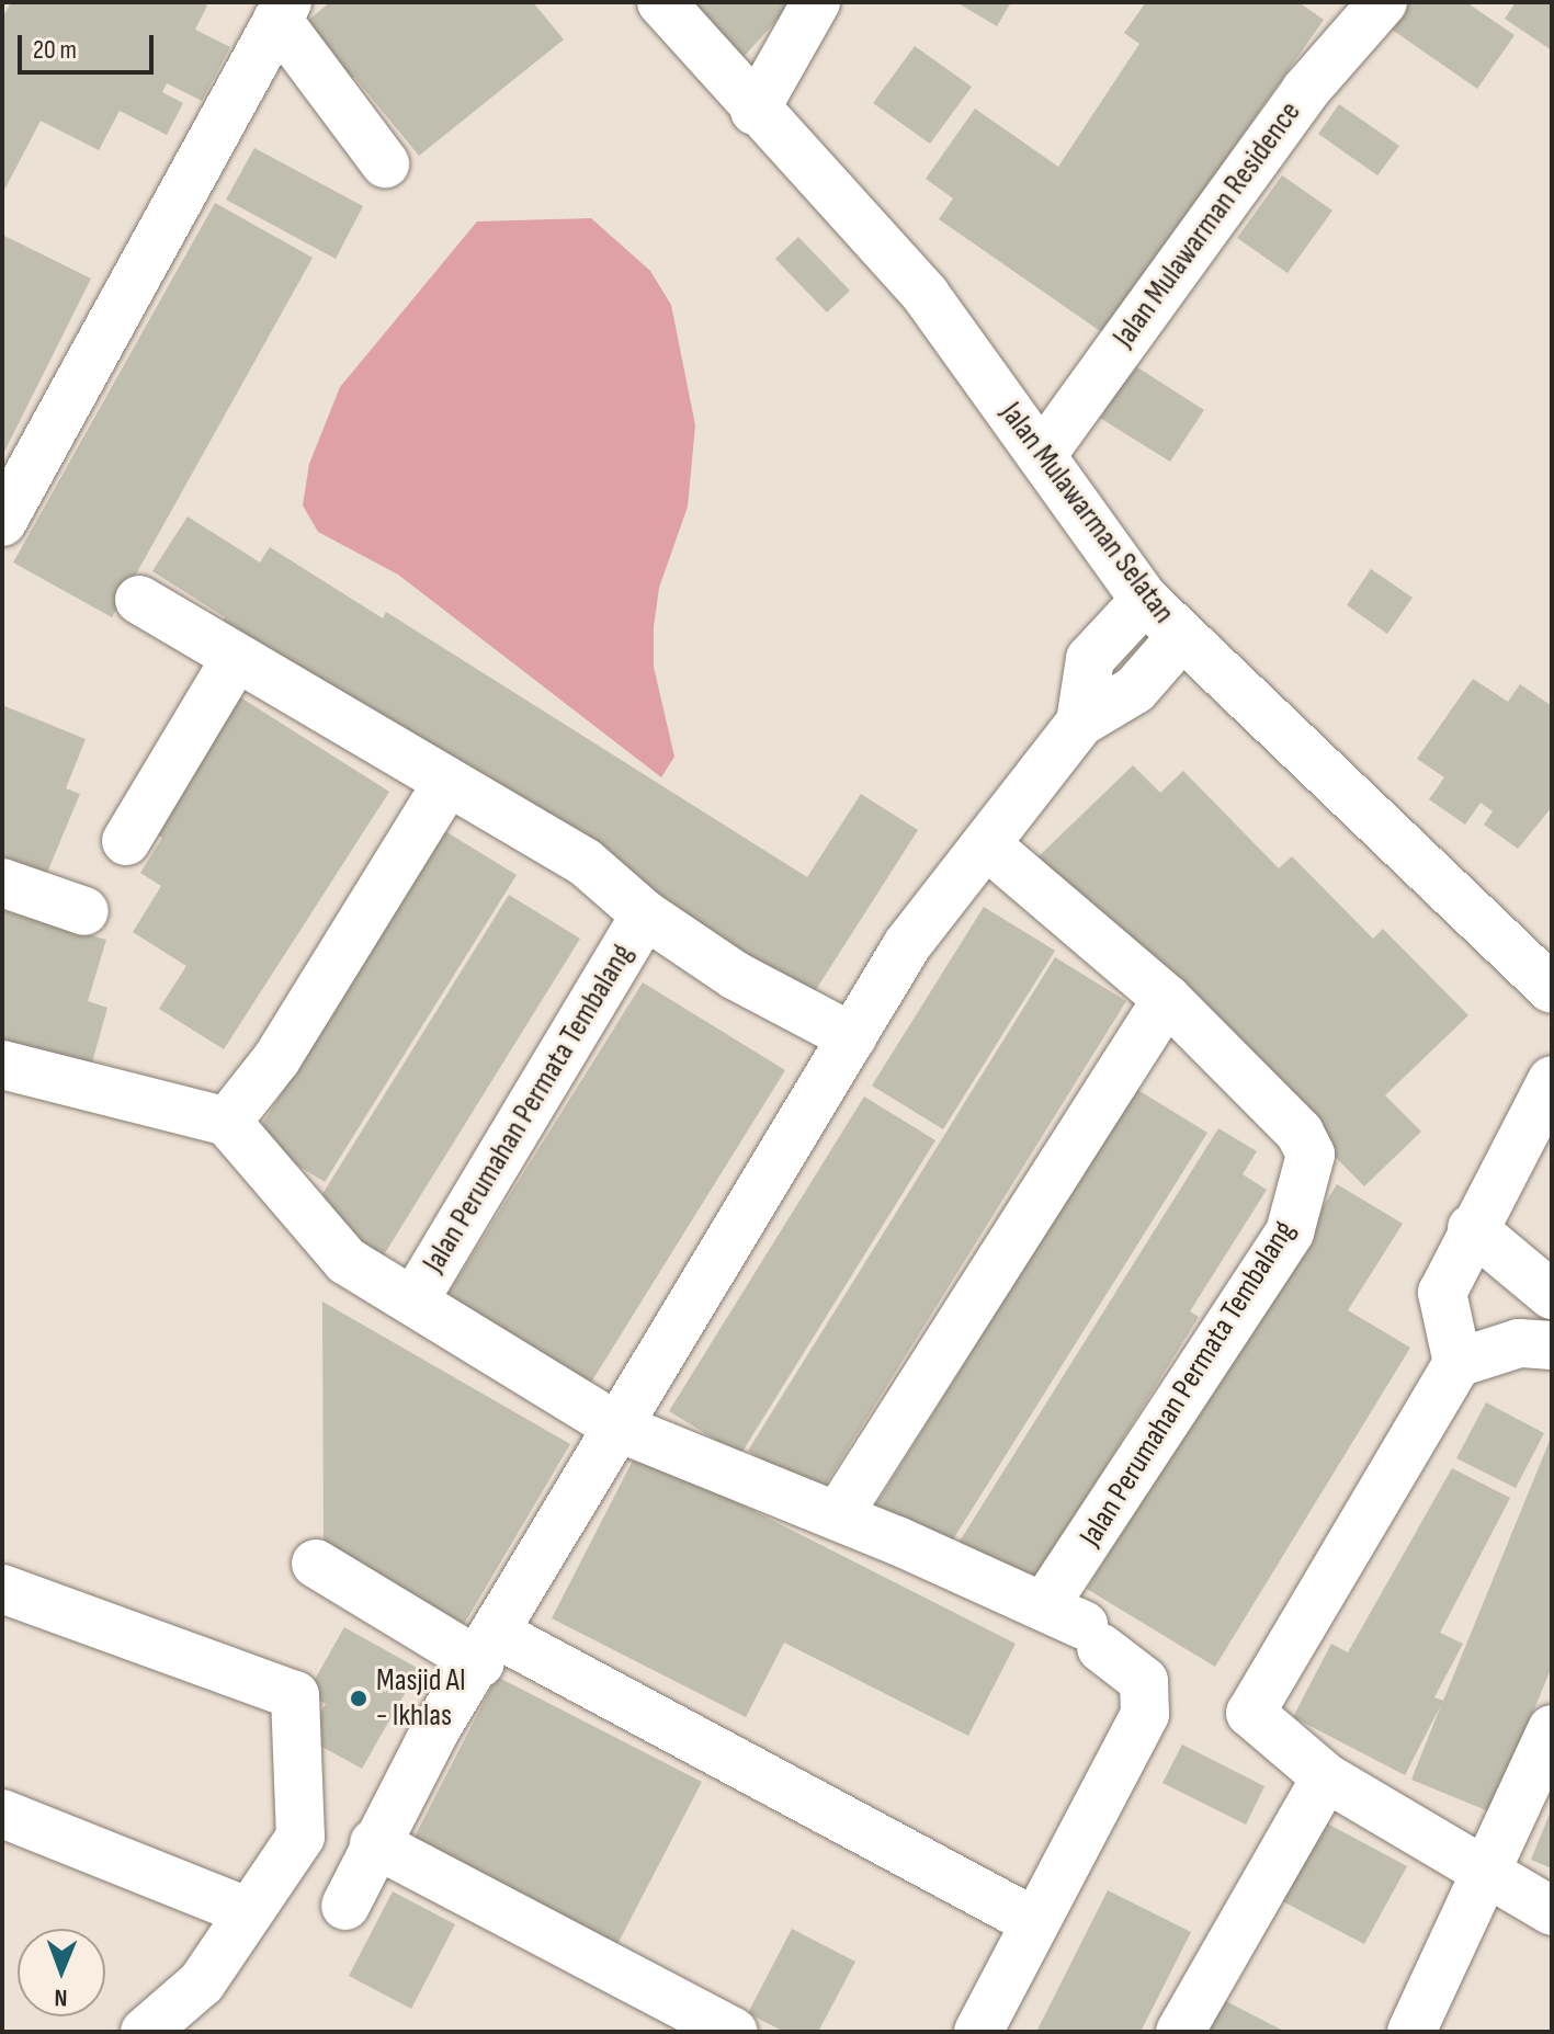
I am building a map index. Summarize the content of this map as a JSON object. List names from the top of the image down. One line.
{"streets":{"street":["Jalan Mulawarman Residence","Jalan Mulawarman Selatan","Jalan Perumahan Permata Tembalang"]},"crossings":[["Jalan Mulawarman Residence","Jalan Mulawarman Selatan"]],"places":["Masjid Al - Ikhlas"],"scale_bar":"20 m","north":"bottom"}
